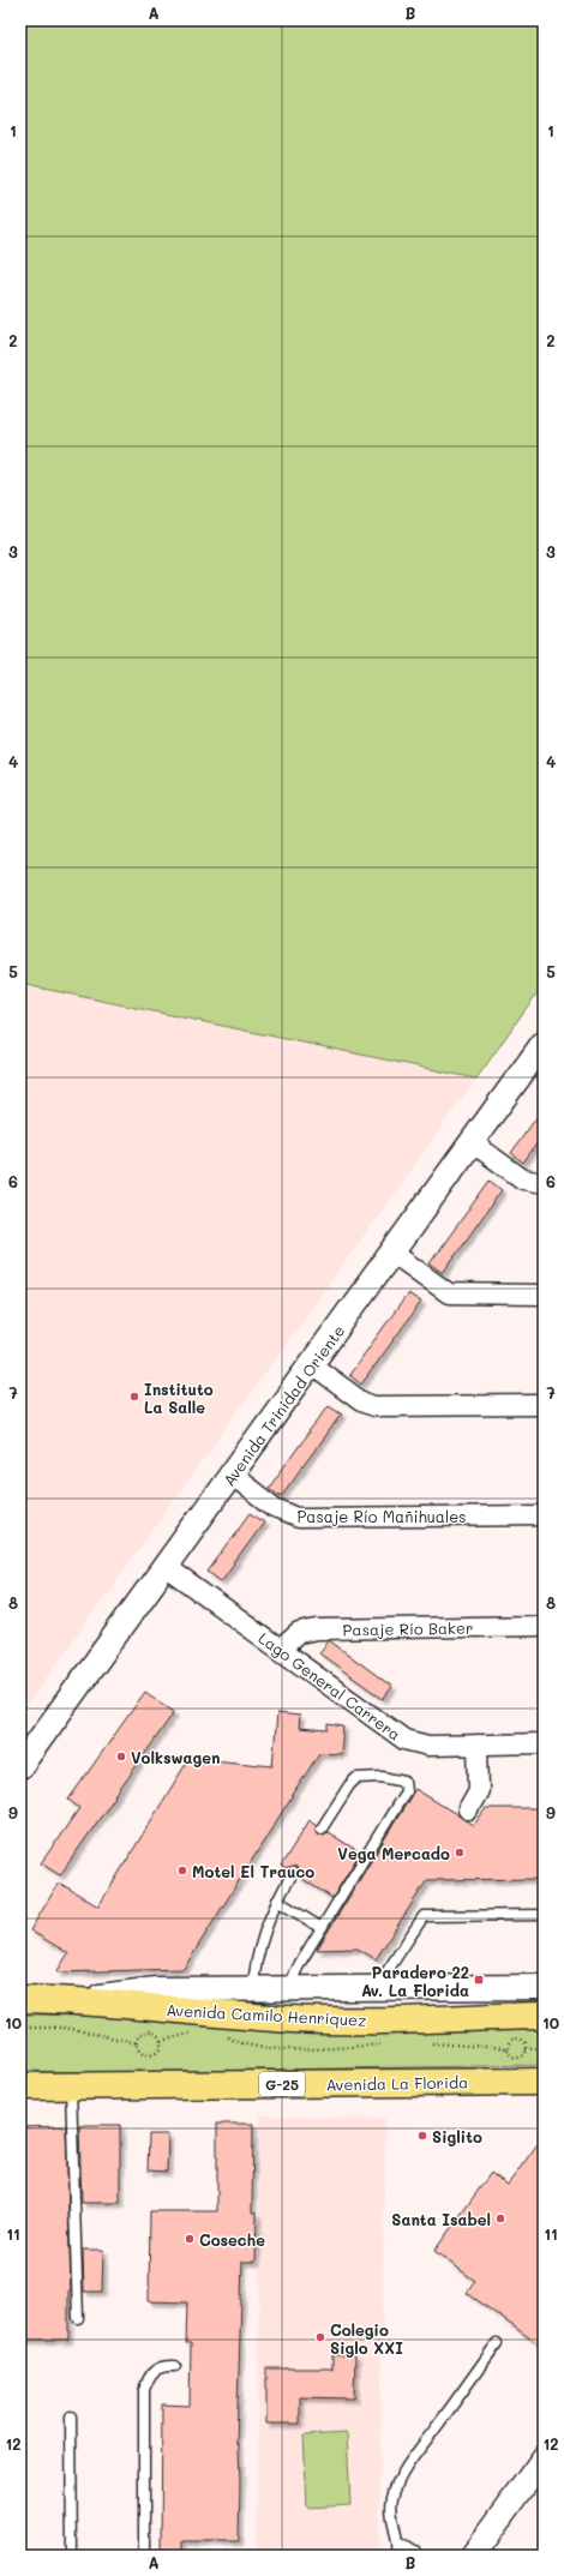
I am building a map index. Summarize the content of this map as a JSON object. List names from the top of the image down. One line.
{"streets":{"main road":["Avenida Camilo Henríquez","Avenida La Florida","G-25"],"street":["Avenida Trinidad Oriente","Pasaje Río Mañihuales","Pasaje Río Baker","Lago General Carrera"]},"crossings":[["Avenida Trinidad Oriente","Pasaje Río Mañihuales"],["Avenida Trinidad Oriente","Lago General Carrera"],["Pasaje Río Baker","Lago General Carrera"]],"places":{"other":["Instituto La Salle","Volkswagen","Vega Mercado","Motel El Trauco","Siglito","Santa Isabel","Coseche","Colegio Siglo XXI"],"transit":["Paradero 22 Av. La Florida"]},"grid":{"columns":["A","B"],"rows":["1","2","3","4","5","6","7","8","9","10","11","12"]}}
